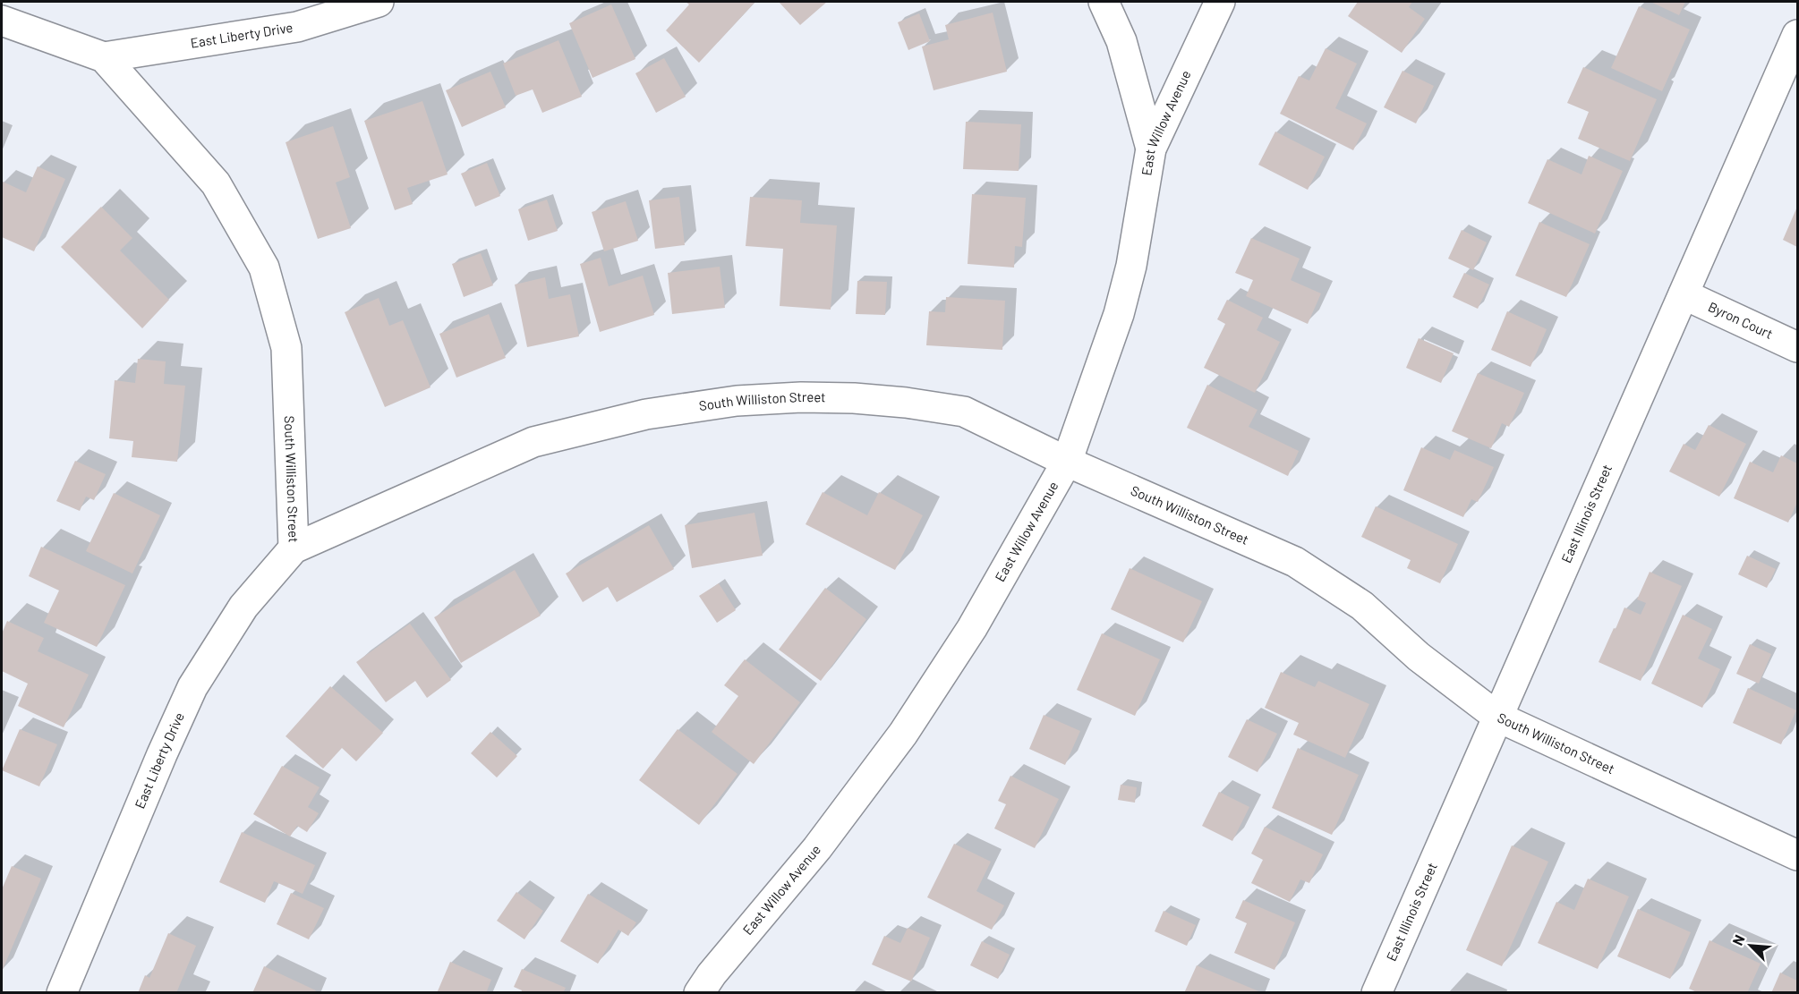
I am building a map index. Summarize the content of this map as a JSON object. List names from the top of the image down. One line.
{"streets":{"street":["East Liberty Drive","East Willow Avenue","Byron Court","South Williston Street","East Illinois Street"]},"crossings":[["East Liberty Drive","South Williston Street"],["East Willow Avenue","South Williston Street"],["Byron Court","East Illinois Street"],["South Williston Street","East Illinois Street"]],"north":"top left"}
